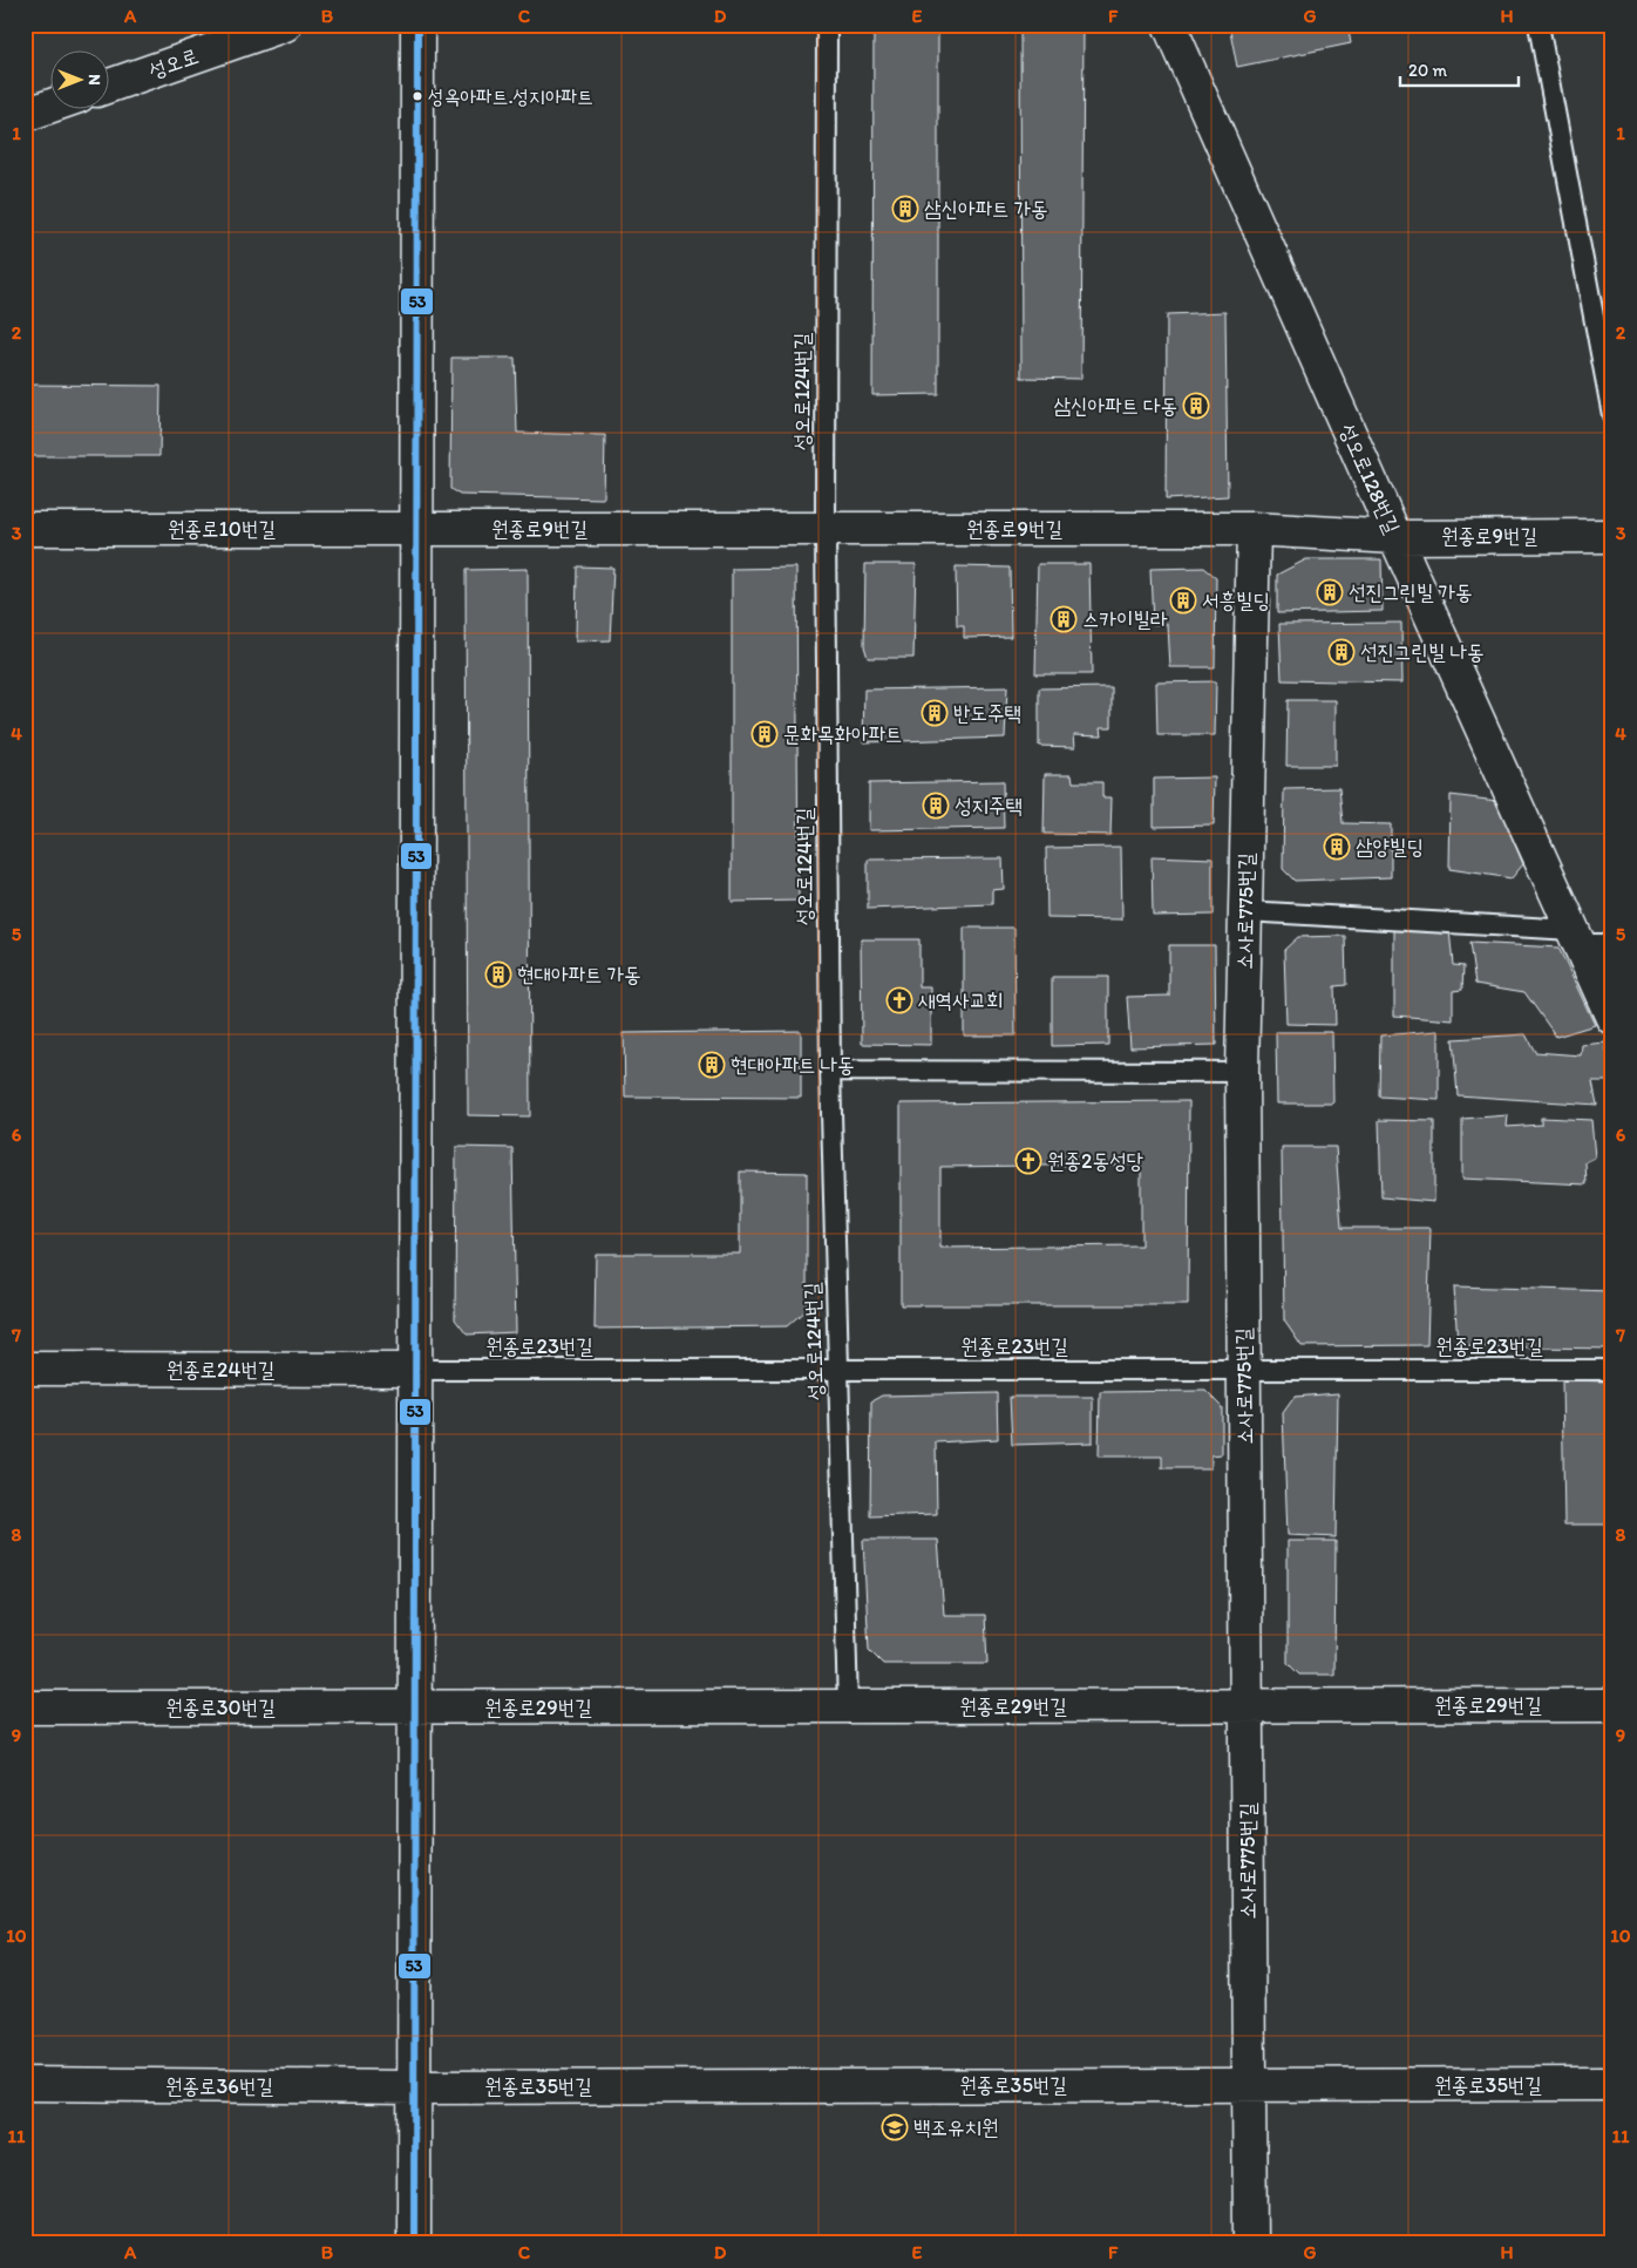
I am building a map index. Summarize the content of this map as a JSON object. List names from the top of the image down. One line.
{"streets":{"street":["성오로","성오로128번길","원종로10번길","원종로9번길","소사로775번길","원종로24번길","원종로29번길","원종로30번길","원종로35번길","원종로36번길"],"lane":["성오로124번길","원종로23번길"]},"crossings":[["성오로124번길","원종로9번길"],["성오로124번길","원종로23번길"],["성오로124번길","원종로29번길"],["성오로128번길","원종로9번길"],["원종로10번길","원종로9번길"],["원종로9번길","소사로775번길"],["소사로775번길","원종로23번길"],["소사로775번길","원종로29번길"],["소사로775번길","원종로35번길"],["원종로23번길","원종로24번길"],["원종로29번길","원종로30번길"],["원종로35번길","원종로36번길"]],"places":{"other":["성옥아파트.성지아파트"],"building":["삼신아파트 가동","삼신아파트 다동","선진그린빌 가동","서흥빌딩","스카이빌라","선진그린빌 나동","반도주택","문화목화아파트","성지주택","삼양빌딩","현대아파트 가동","현대아파트 나동"],"church":["새역사교회","원종2동성당"],"school or university":["백조유치원"]},"lines":["transit line 53"],"scale_bar":"20 m","north":"right","grid":{"columns":["A","B","C","D","E","F","G","H"],"rows":["1","2","3","4","5","6","7","8","9","10","11"]}}
